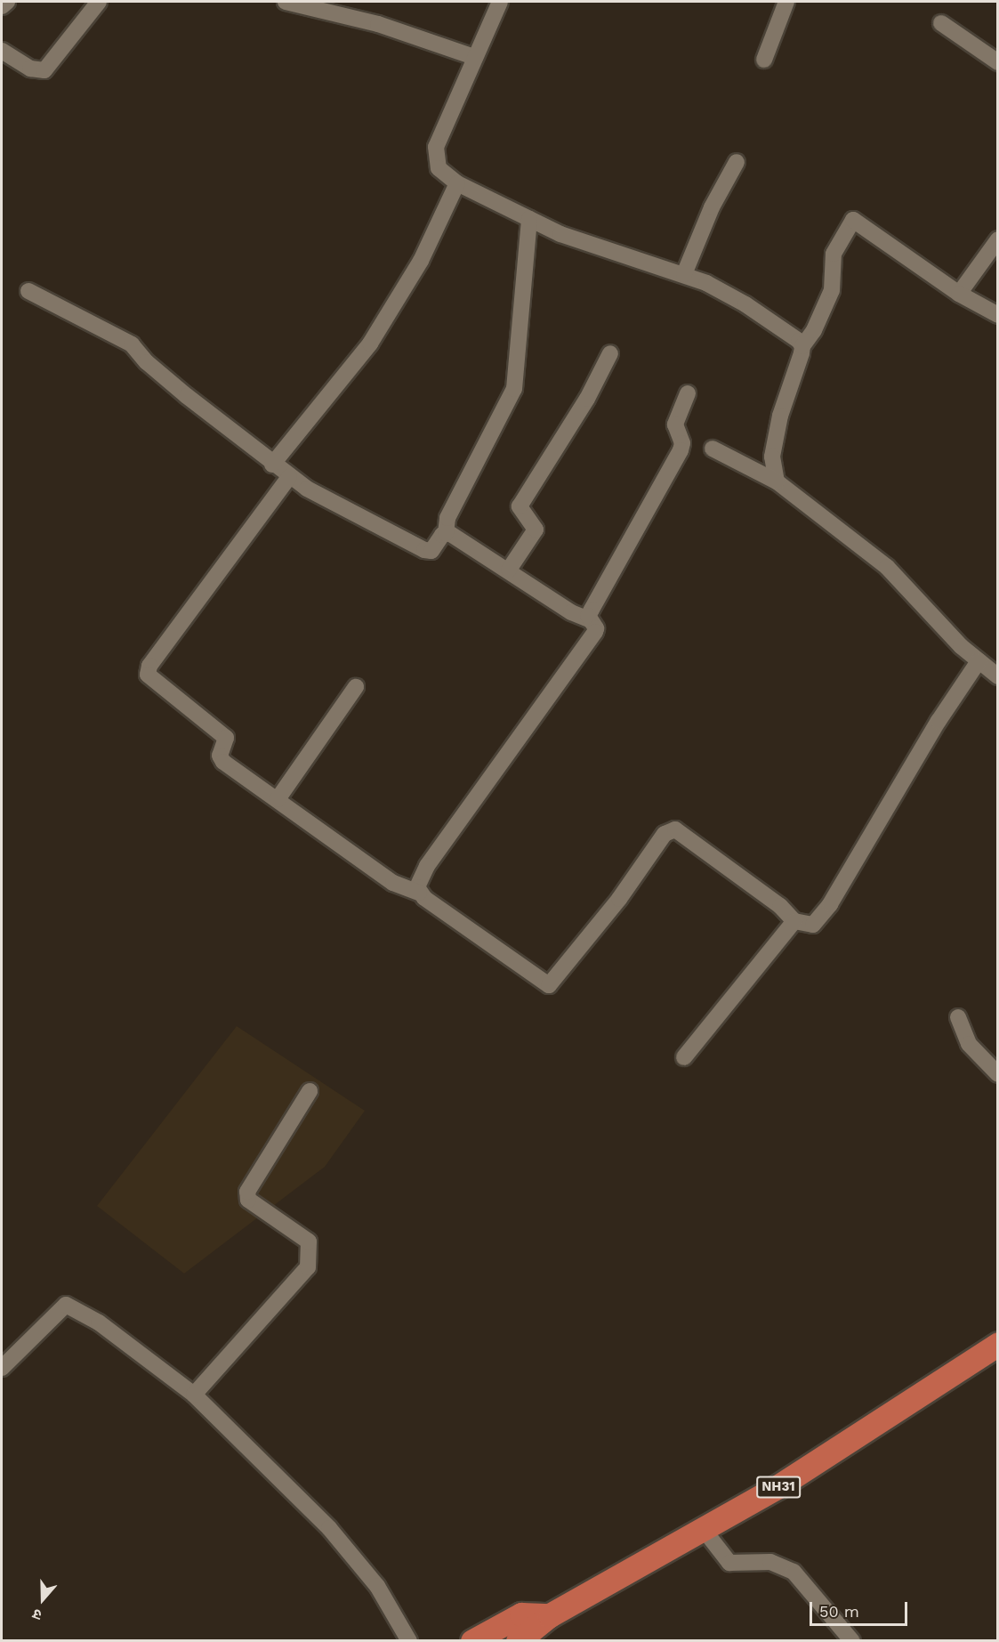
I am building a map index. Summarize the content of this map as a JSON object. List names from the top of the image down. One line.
{"streets":{"highway":["NH31"]},"scale_bar":"50 m","north":"bottom"}
